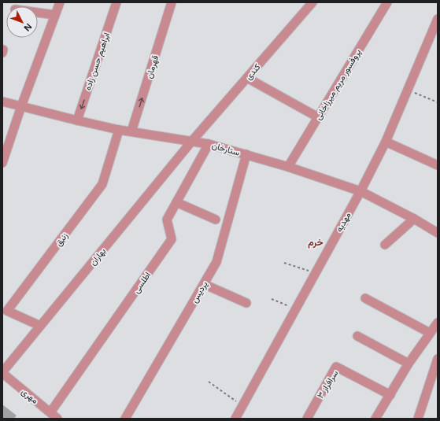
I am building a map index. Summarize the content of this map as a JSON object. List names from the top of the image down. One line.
{"streets":{"street":["ابراهیم حسن زاده","قهرمان","کندی","پروفسور مریم میرزاخانی","ستارخان","مهدیه","زنبق","بهاران","اطلسی","پردیس","سرافراز ۳","مهری"]},"crossings":[["ابراهیم حسن زاده","ستارخان"],["قهرمان","ستارخان"],["کندی","ستارخان"],["کندی","بهاران"],["پروفسور مریم میرزاخانی","ستارخان"],["ستارخان","مهدیه"],["ستارخان","زنبق"],["ستارخان","بهاران"],["ستارخان","اطلسی"],["ستارخان","پردیس"],["زنبق","بهاران"],["بهاران","مهری"],["اطلسی","مهری"]],"one_way":["قهرمان"],"districts":["خرم"],"north":"bottom right"}
